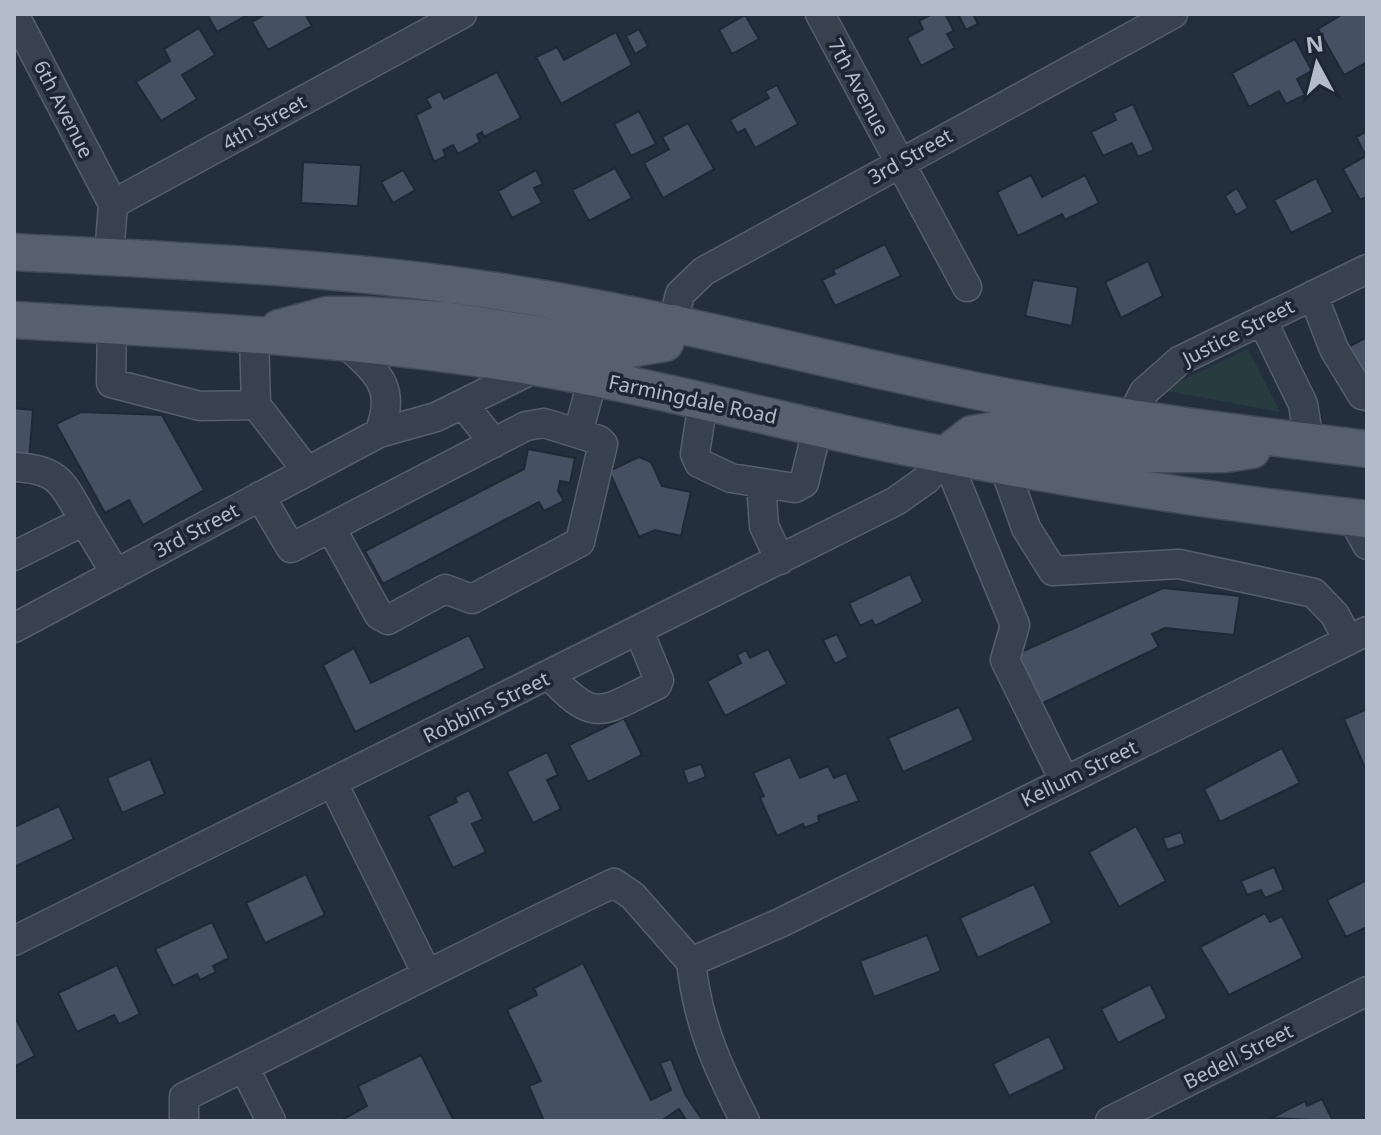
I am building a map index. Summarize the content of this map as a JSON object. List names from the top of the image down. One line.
{"streets":{"main road":["Farmingdale Road"],"street":["7th Avenue","6th Avenue","4th Street","3rd Street","Justice Street","Robbins Street","Kellum Street","Bedell Street"]},"crossings":[["7th Avenue","3rd Street"],["6th Avenue","4th Street"],["3rd Street","Farmingdale Road"],["Farmingdale Road","Robbins Street"]],"north":"top"}
